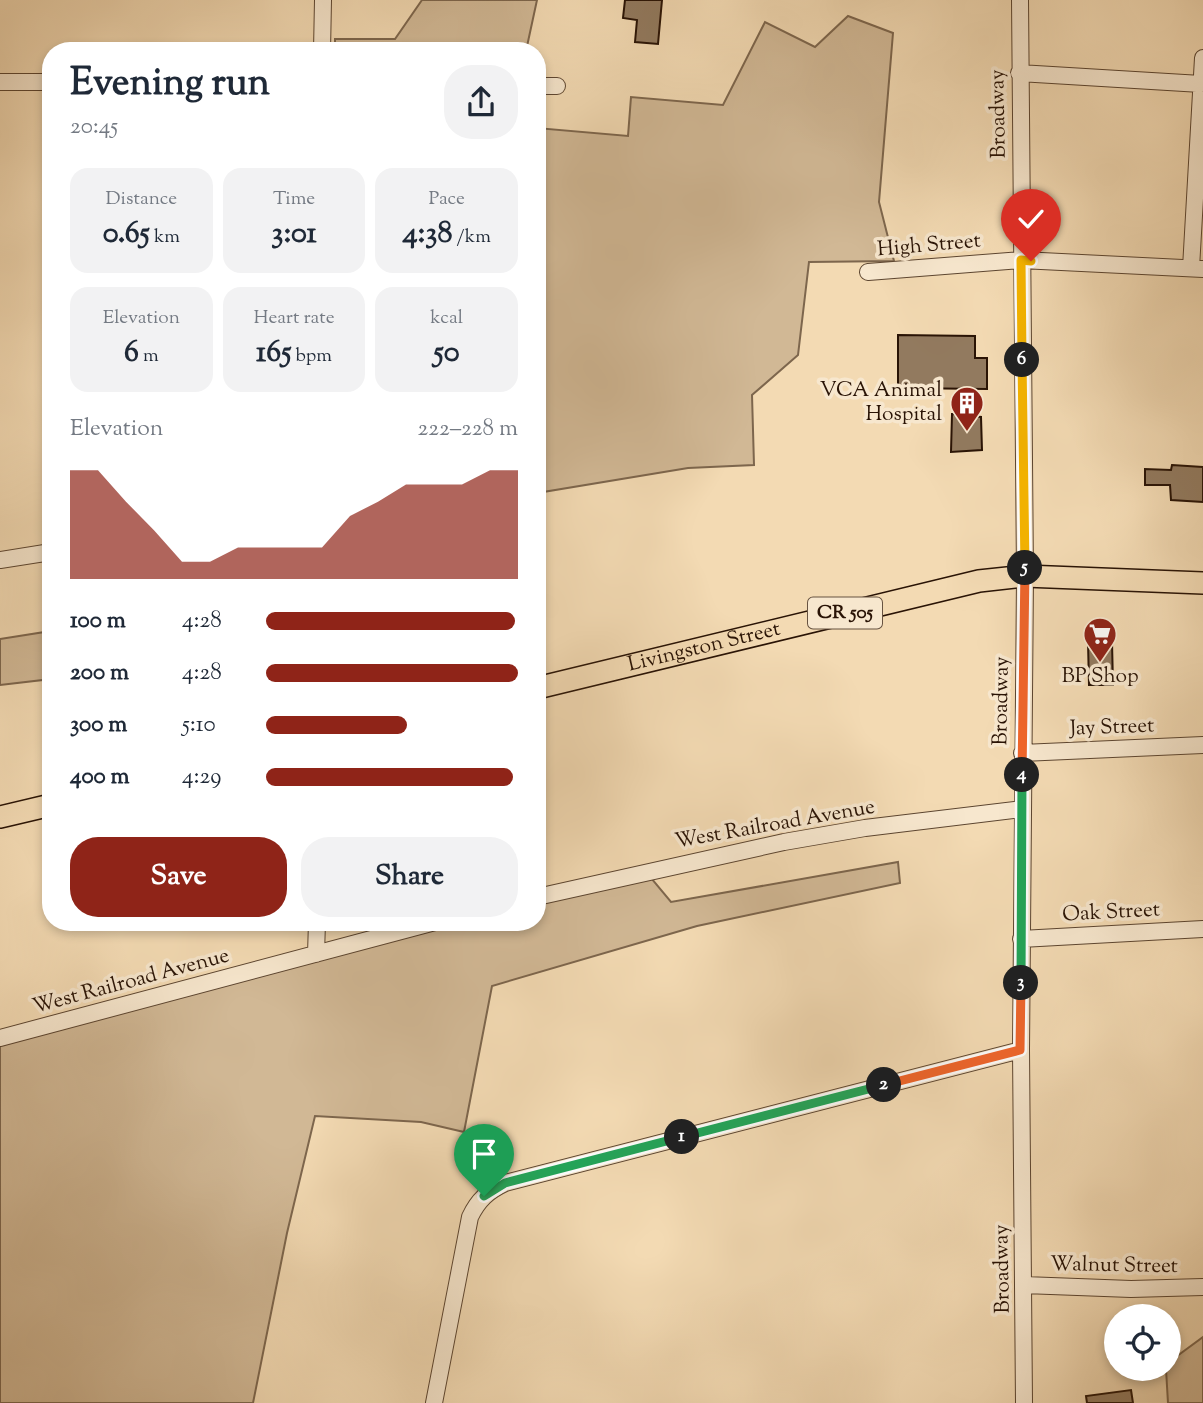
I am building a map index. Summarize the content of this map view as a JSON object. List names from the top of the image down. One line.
{"streets":{"main road":["CR 505","Livingston Street"],"street":["Broadway","High Street","Jay Street","West Railroad Avenue","Oak Street","Walnut Street"]},"crossings":[["Broadway","High Street"],["Broadway","Livingston Street"],["Broadway","Jay Street"],["Broadway","West Railroad Avenue"],["Broadway","Oak Street"],["Broadway","Walnut Street"]],"places":{"building":["VCA Animal Hospital"],"supermarket":["BP Shop"]},"page":{"heading":["Evening run","20:45"],"stats":[["Distance","0.65 km"],["Time","3:01"],["Pace","4:38 /km"],["Elevation","6 m"],["Heart rate","165 bpm"],["kcal","50"]],"pins":["6","5","4","3","2","1"],"chart":["Elevation","222–228 m"],"list":[{"name":"100 m","note":"4:28"},{"name":"200 m","note":"4:28"},{"name":"300 m","note":"5:10"},{"name":"400 m","note":"4:29"}],"buttons":["Save","Share"]}}
